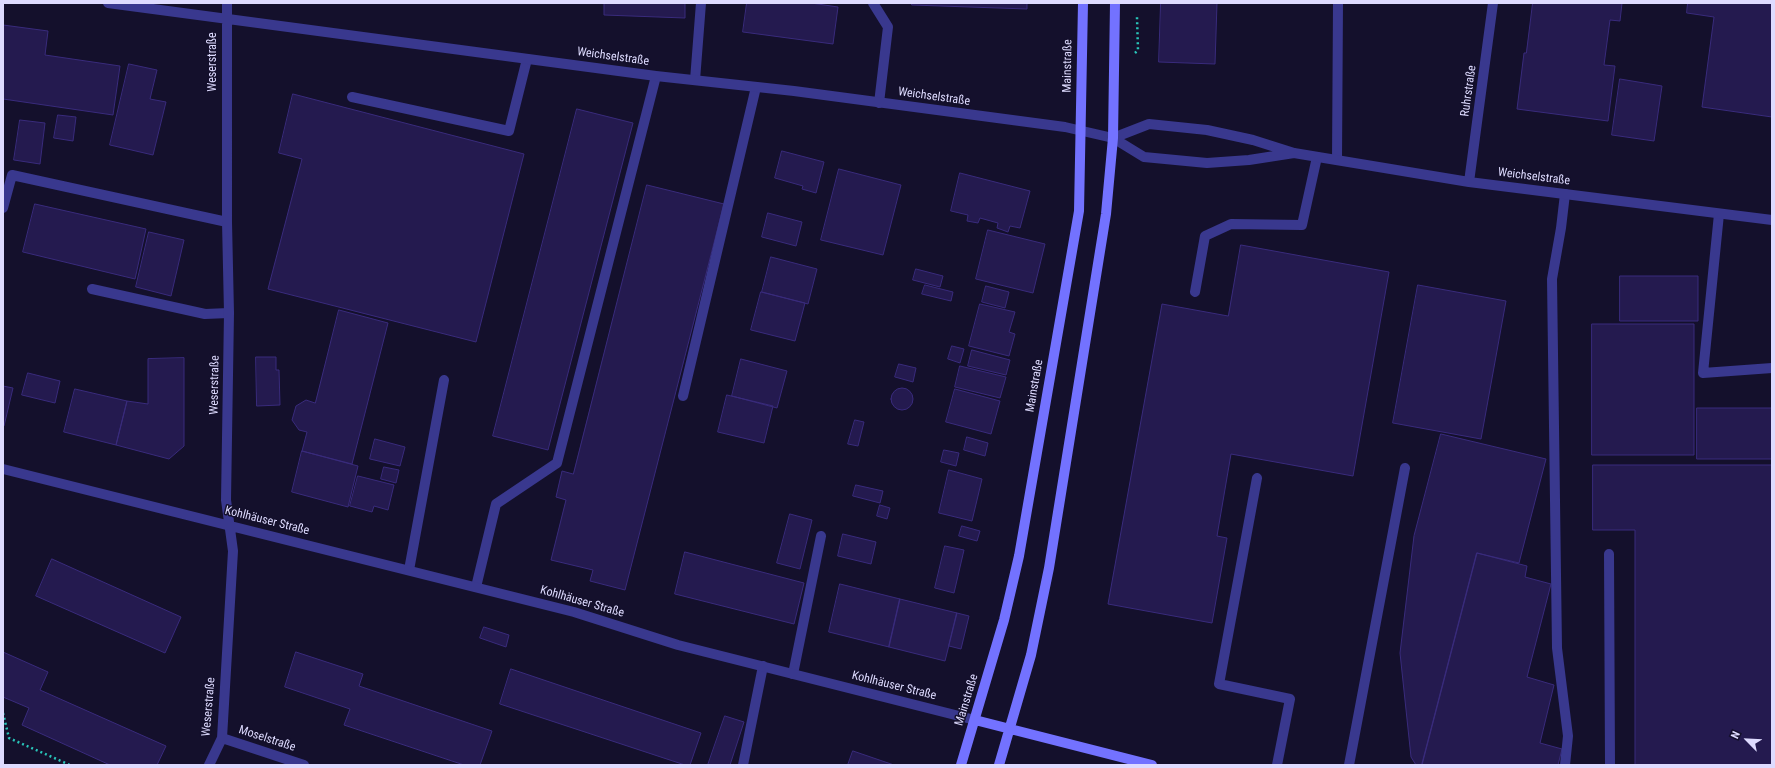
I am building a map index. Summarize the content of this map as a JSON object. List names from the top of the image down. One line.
{"streets":{"main road":["Mainstraße","Kohlhäuser Straße"],"street":["Weichselstraße","Weserstraße","Ruhrstraße","Moselstraße"]},"crossings":[["Weichselstraße","Weserstraße"],["Weichselstraße","Mainstraße"],["Weichselstraße","Ruhrstraße"],["Weserstraße","Kohlhäuser Straße"],["Weserstraße","Moselstraße"],["Mainstraße","Kohlhäuser Straße"]],"north":"top left"}
